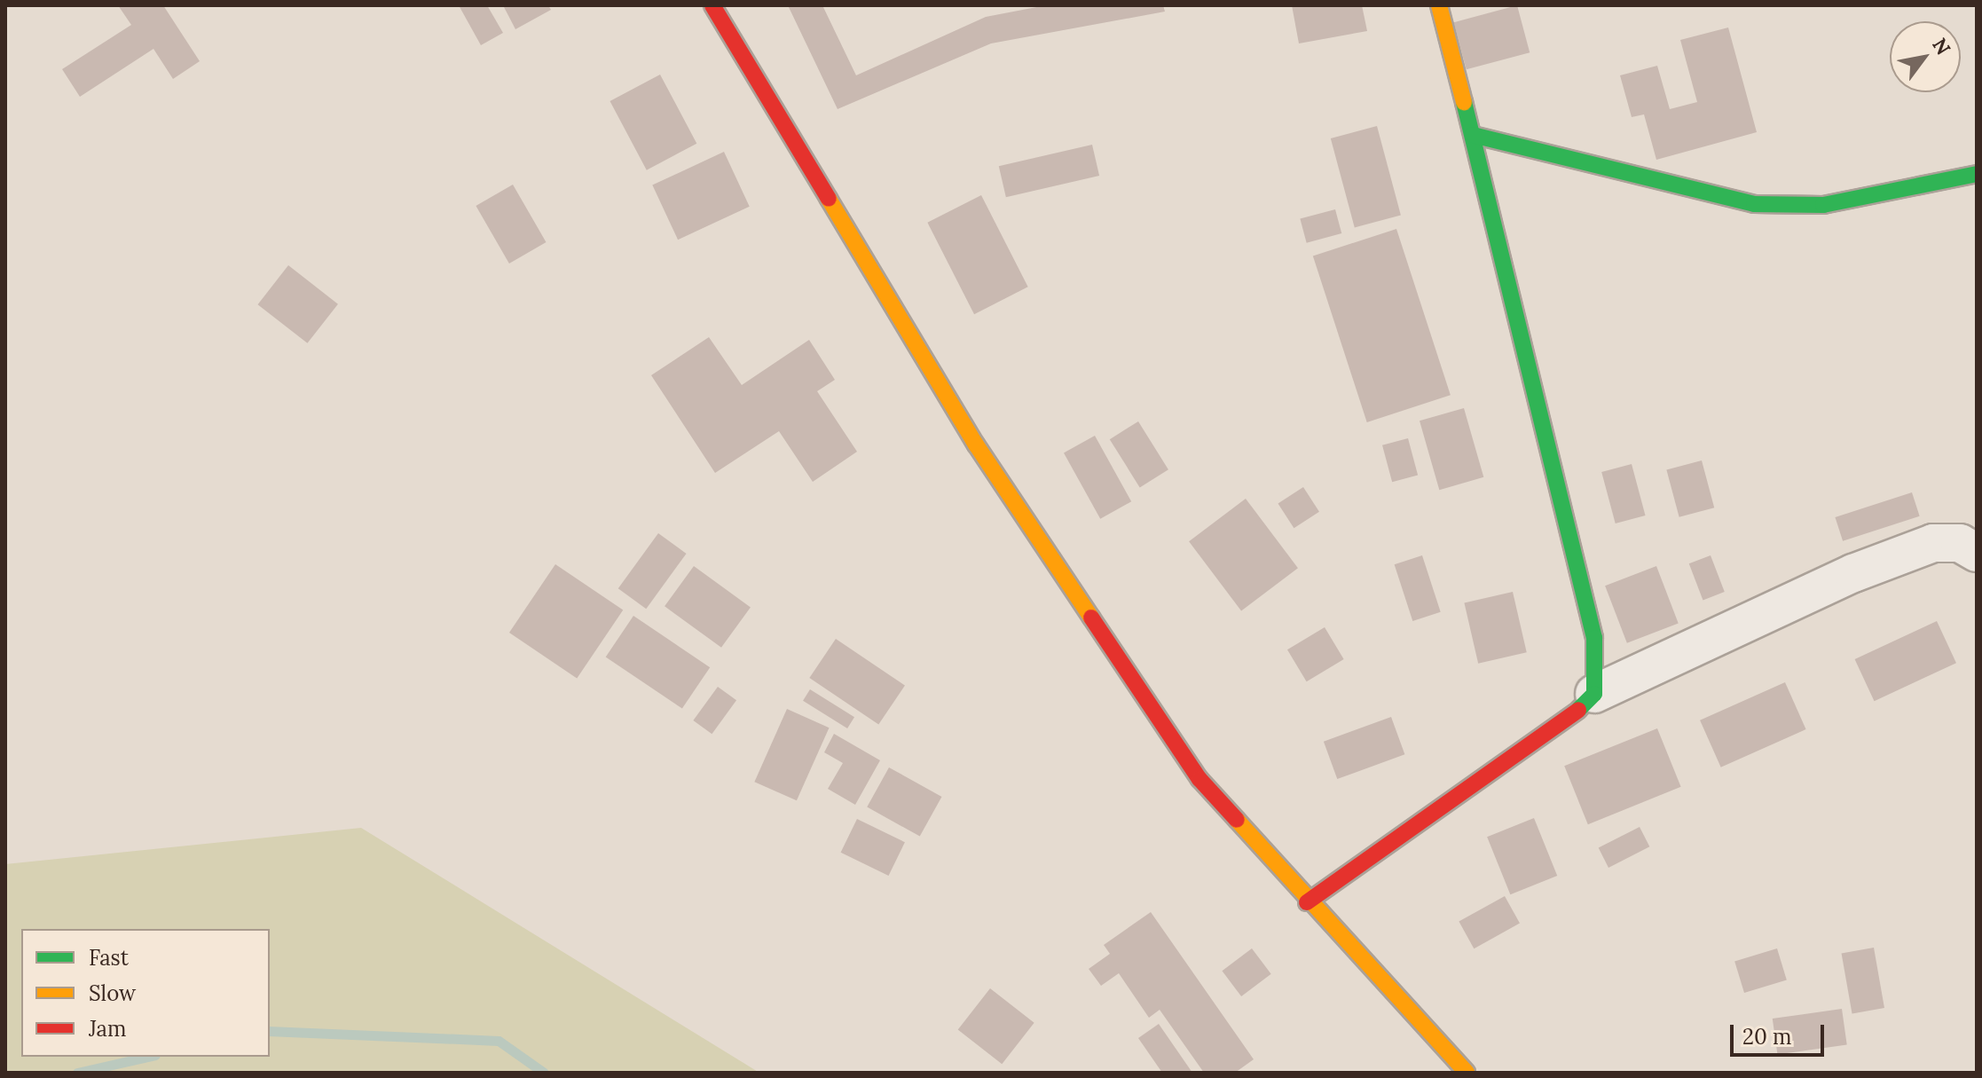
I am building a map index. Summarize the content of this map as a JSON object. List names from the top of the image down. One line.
{"legend":["Fast","Slow","Jam"],"scale_bar":"20 m","north":"top right"}
